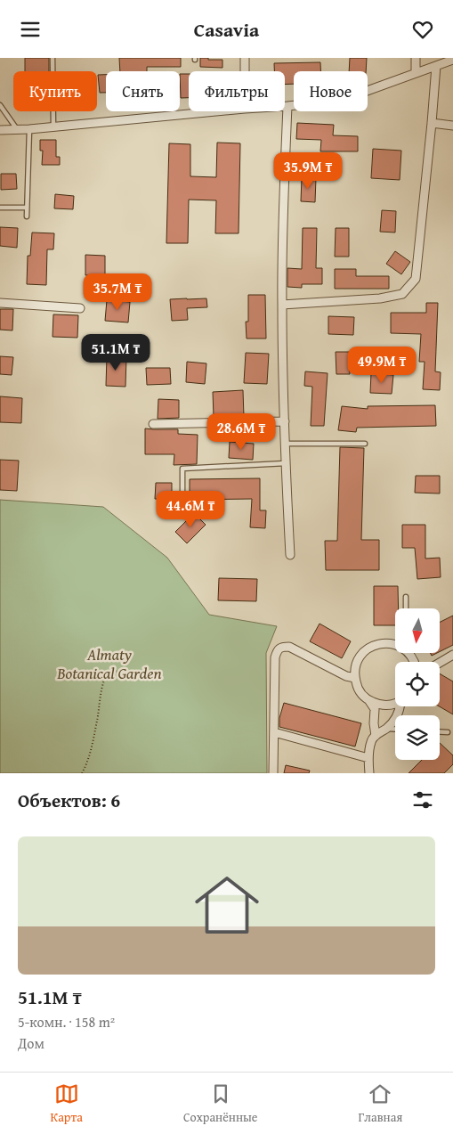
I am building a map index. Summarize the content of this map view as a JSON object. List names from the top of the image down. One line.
{"parks":["Almaty Botanical Garden"],"north":"bottom","page":{"header":"Casavia","chip":["Купить","Снять","Фильтры","Новое"],"price":["35.9M ₸","35.7M ₸","51.1M ₸","49.9M ₸","28.6M ₸","44.6M ₸"],"heading":"Объектов: 6","list":[{"name":"51.1M ₸","note":"5-комн. · 158 m² · Дом"}],"tabs":["Карта","Сохранённые","Главная"]}}
